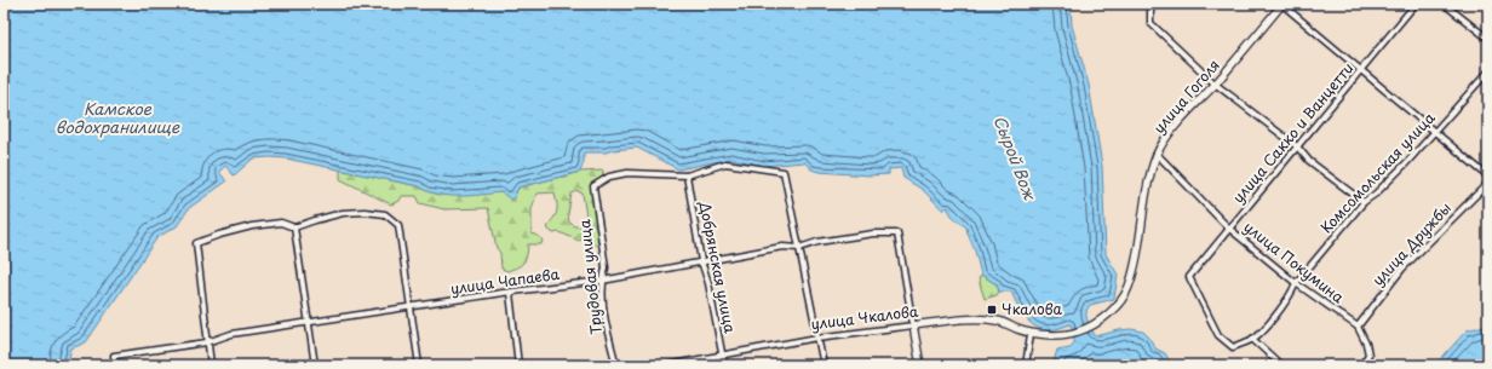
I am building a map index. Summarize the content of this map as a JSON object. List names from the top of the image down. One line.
{"streets":{"main road":["улица Гоголя","улица Чкалова"],"street":["улица Сакко и Ванцетти","Комсомольская улица","улица Дружбы","улица Покумина","Добрянская улица","Трудовая улица","улица Чапаева"]},"crossings":[["улица Гоголя","улица Покумина"],["улица Гоголя","улица Чкалова"],["улица Сакко и Ванцетти","Комсомольская улица"],["улица Сакко и Ванцетти","улица Покумина"],["Комсомольская улица","улица Покумина"],["улица Дружбы","улица Покумина"],["Добрянская улица","Трудовая улица"],["Добрянская улица","улица Чапаева"],["Добрянская улица","улица Чкалова"],["Трудовая улица","улица Чапаева"],["улица Чапаева","улица Чкалова"]],"water":["Камское водохранилище","Сырой Вож"],"places":{"transit":["Чкалова"]}}
